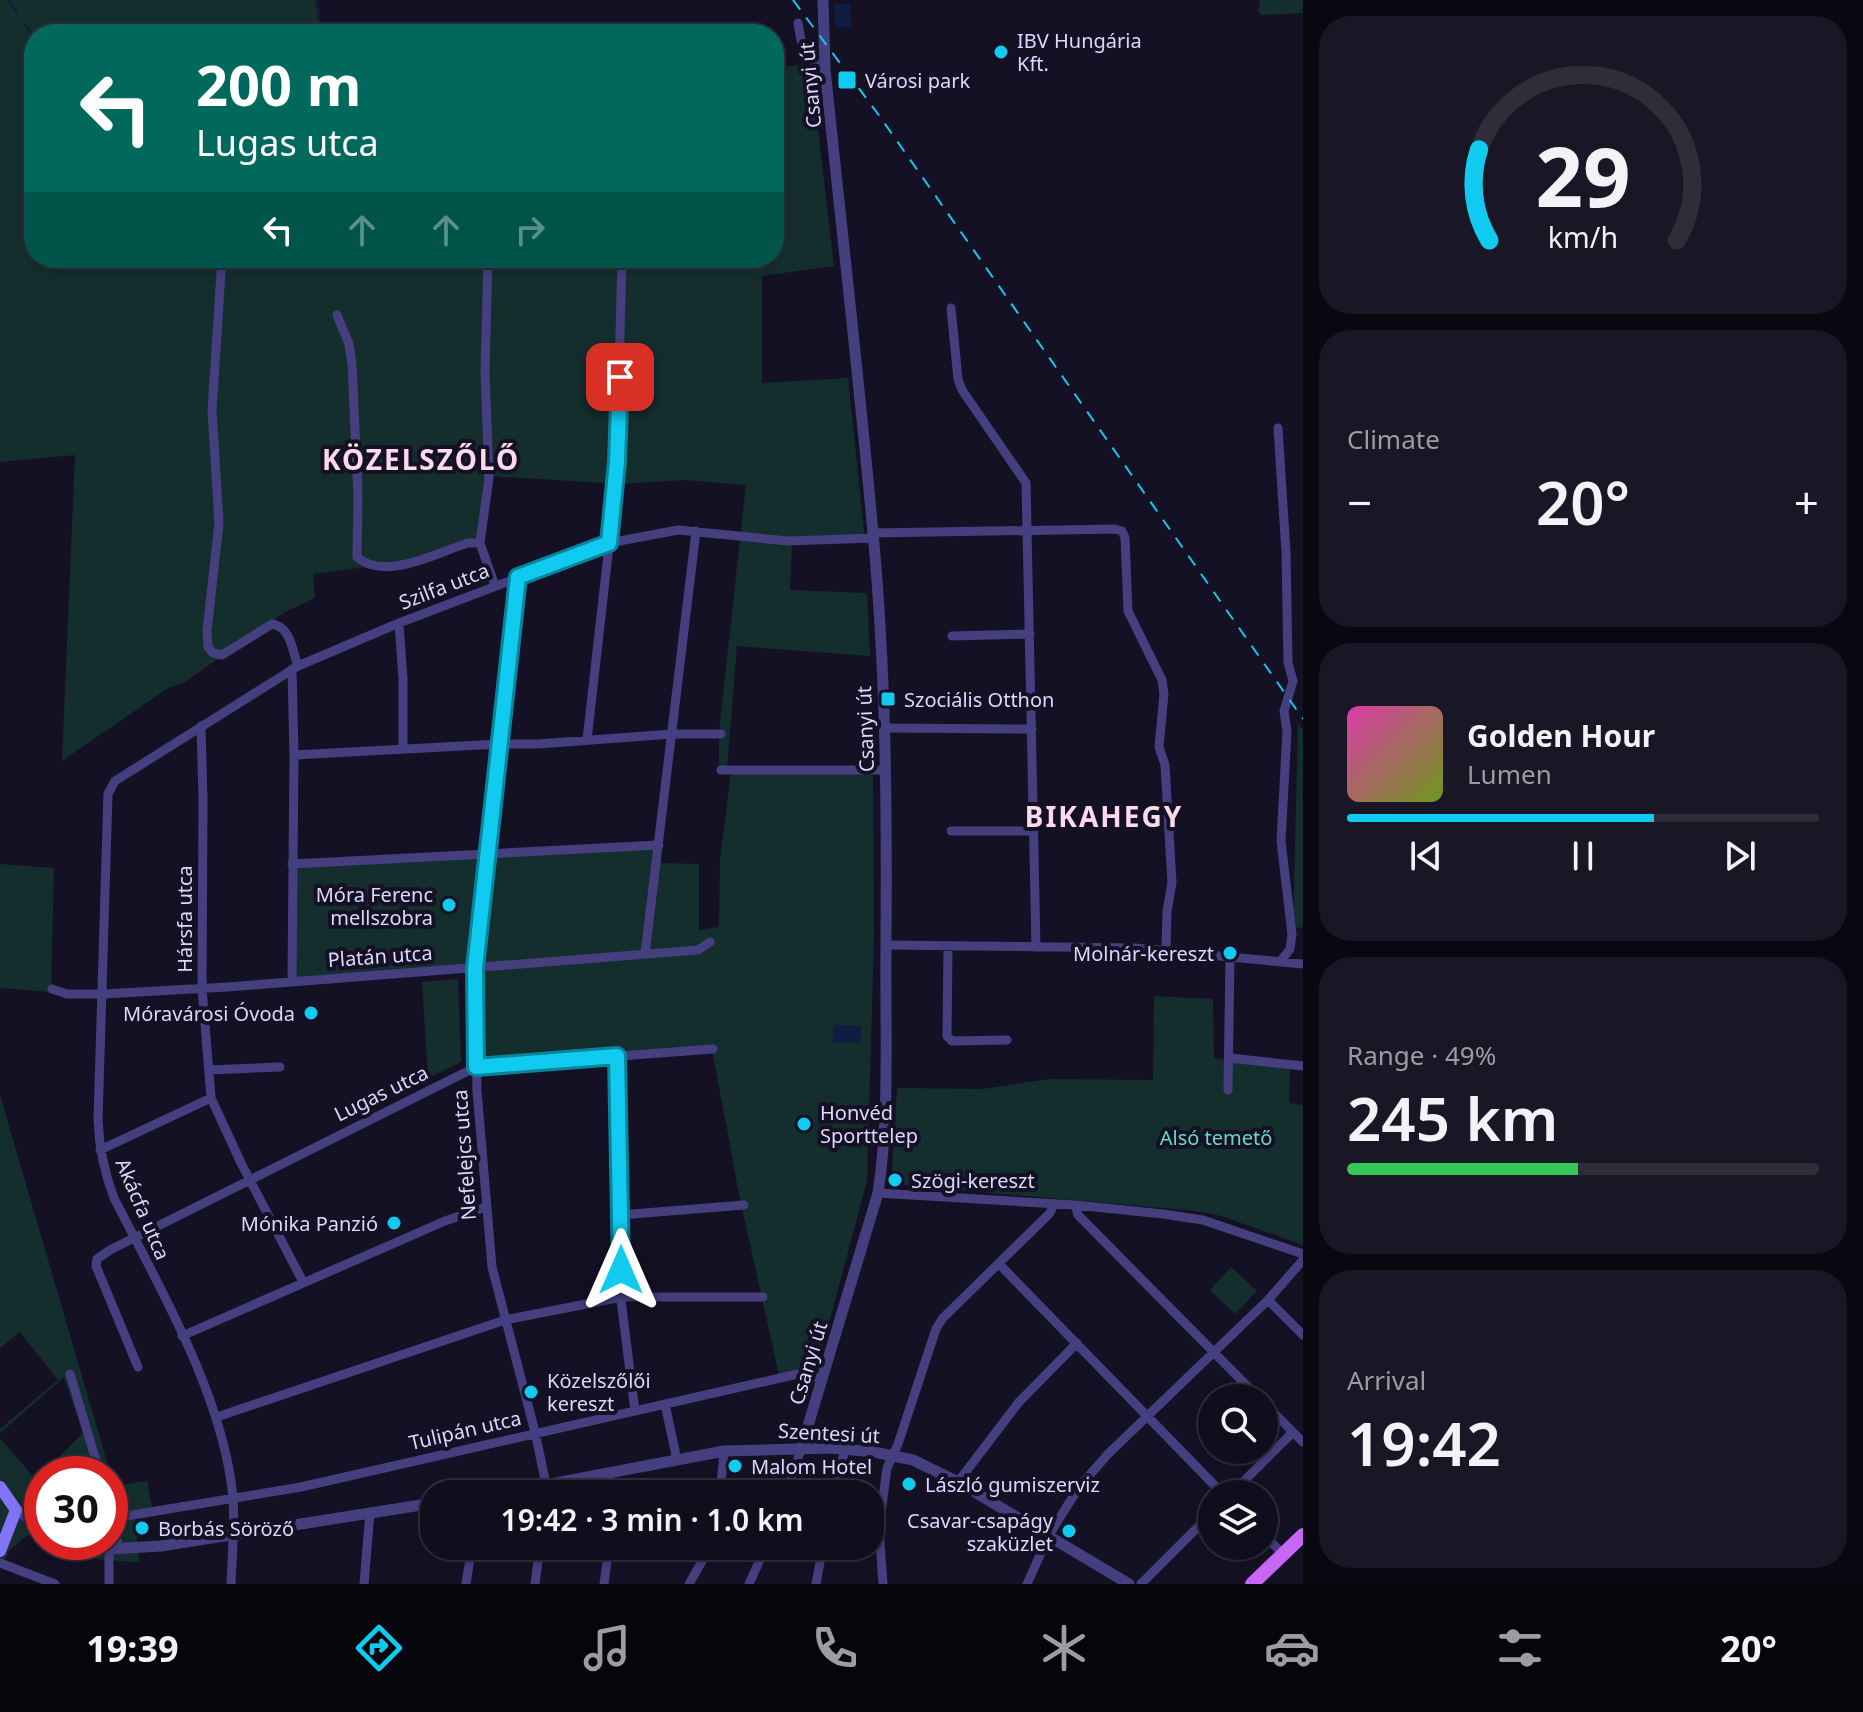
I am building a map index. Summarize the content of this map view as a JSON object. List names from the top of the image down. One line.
{"streets":{"street":["Csanyi út","Szilfa utca","Hársfa utca","Platán utca","Lugas utca","Nefelejcs utca","Akácfa utca","Tulipán utca","Szentesi út"]},"crossings":[["Csanyi út","Szilfa utca"],["Csanyi út","Tulipán utca"],["Csanyi út","Szentesi út"],["Szilfa utca","Hársfa utca"],["Szilfa utca","Nefelejcs utca"],["Szilfa utca","Akácfa utca"],["Hársfa utca","Platán utca"],["Hársfa utca","Lugas utca"],["Platán utca","Nefelejcs utca"],["Platán utca","Akácfa utca"],["Lugas utca","Nefelejcs utca"],["Lugas utca","Akácfa utca"],["Nefelejcs utca","Tulipán utca"],["Akácfa utca","Tulipán utca"]],"districts":["KÖZELSZŐLŐ","BIKAHEGY"],"parks":["Alsó temető"],"places":{"other":["IBV Hungária Kft.","Móra Ferenc mellszobra","Molnár-kereszt","Móravárosi Óvoda","Honvéd Sporttelep","Szögi-kereszt","Mónika Panzió","Közelszőlői kereszt","Malom Hotel","László gumiszerviz","Borbás Söröző","Csavar-csapágy szaküzlet"],"transit":["Városi park","Szociális Otthon"]},"page":{"turn":["200 m","Lugas utca"],"tile":["Climate",["Range · 49%","245 km"],["Arrival","19:42"]],"heat":["−","20°","+"],"song":["Golden Hour","Lumen"],"limit":"30","trip":"19:42 · 3 min · 1.0 km","tabs":["19:39","20°"],"gauge":["29","km/h"]}}
